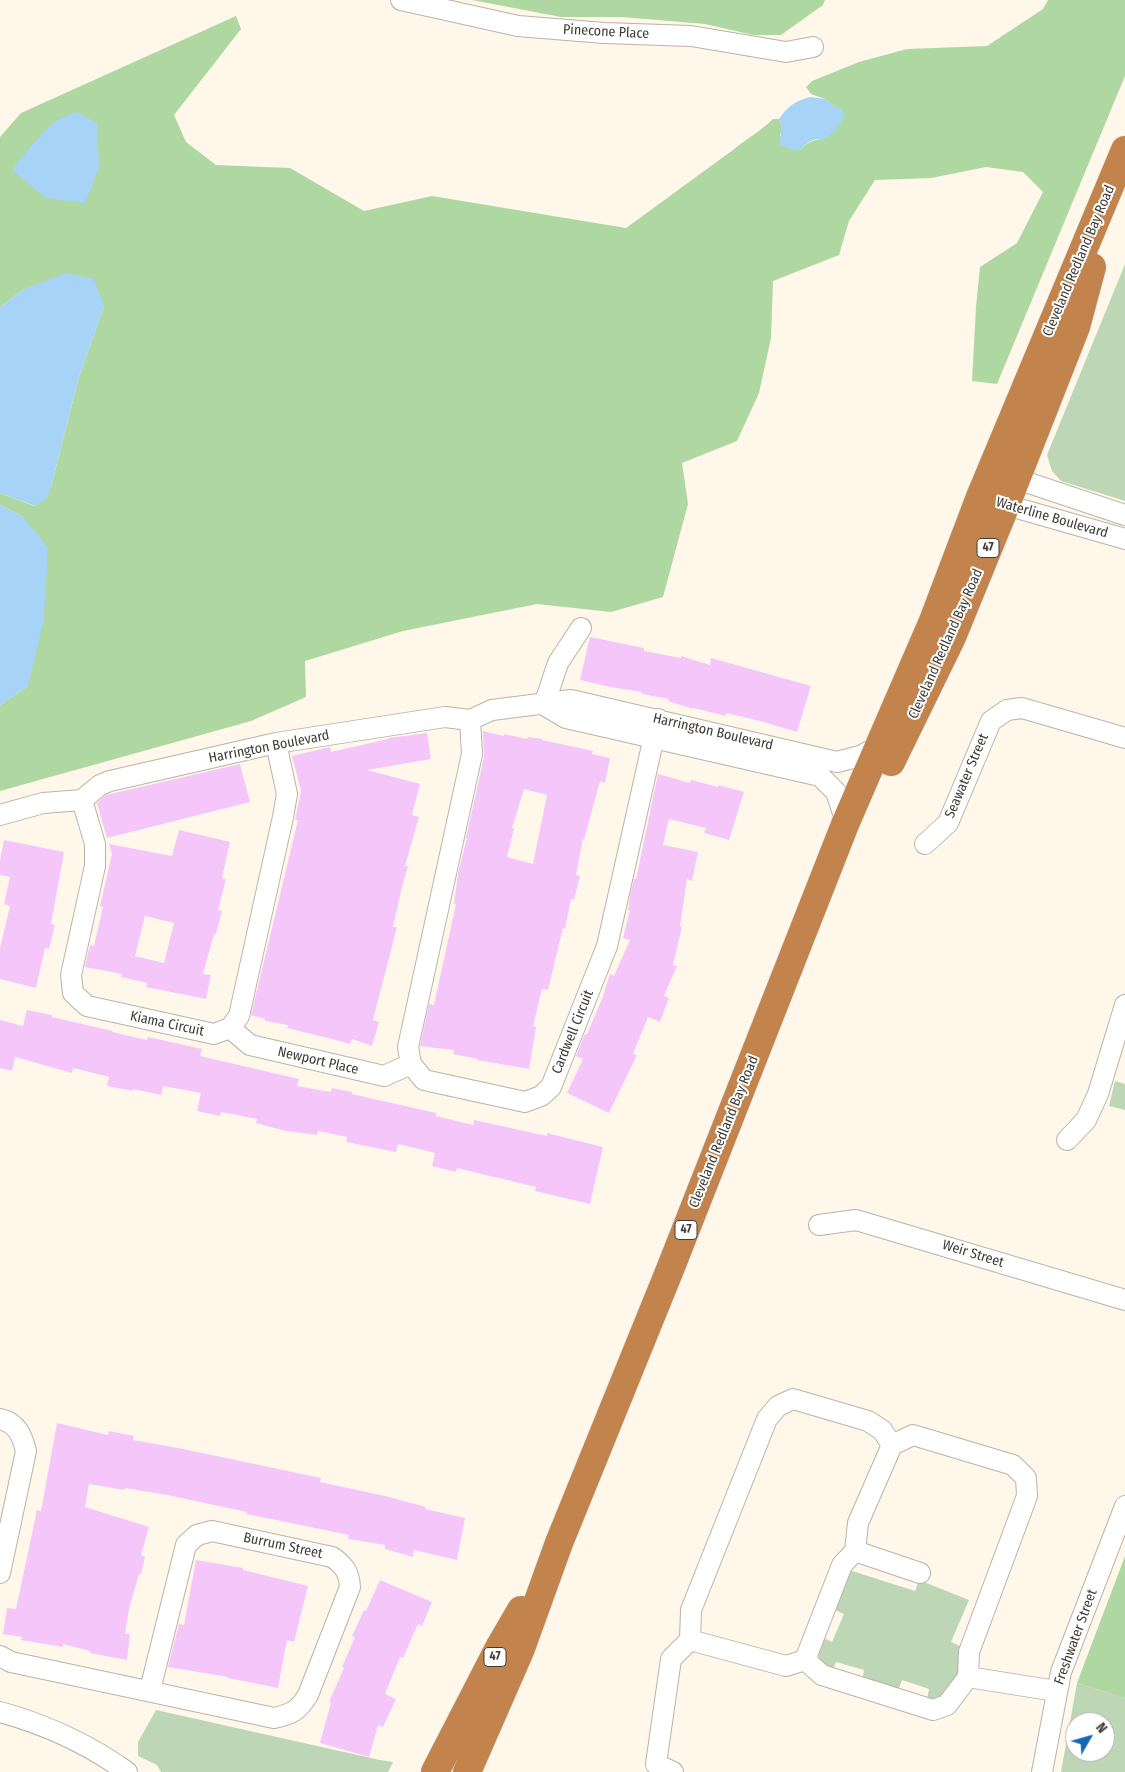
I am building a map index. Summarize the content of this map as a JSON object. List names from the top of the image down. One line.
{"streets":{"highway":["Cleveland Redland Bay Road","47"],"street":["Pinecone Place","Waterline Boulevard","Harrington Boulevard","Seawater Street","Kiama Circuit","Cardwell Circuit","Newport Place","Weir Street","Burrum Street","Freshwater Street"]},"crossings":[["Cleveland Redland Bay Road","Waterline Boulevard"],["Cleveland Redland Bay Road","Harrington Boulevard"],["Harrington Boulevard","Kiama Circuit"],["Harrington Boulevard","Cardwell Circuit"],["Kiama Circuit","Newport Place"],["Cardwell Circuit","Newport Place"]],"north":"top right"}
